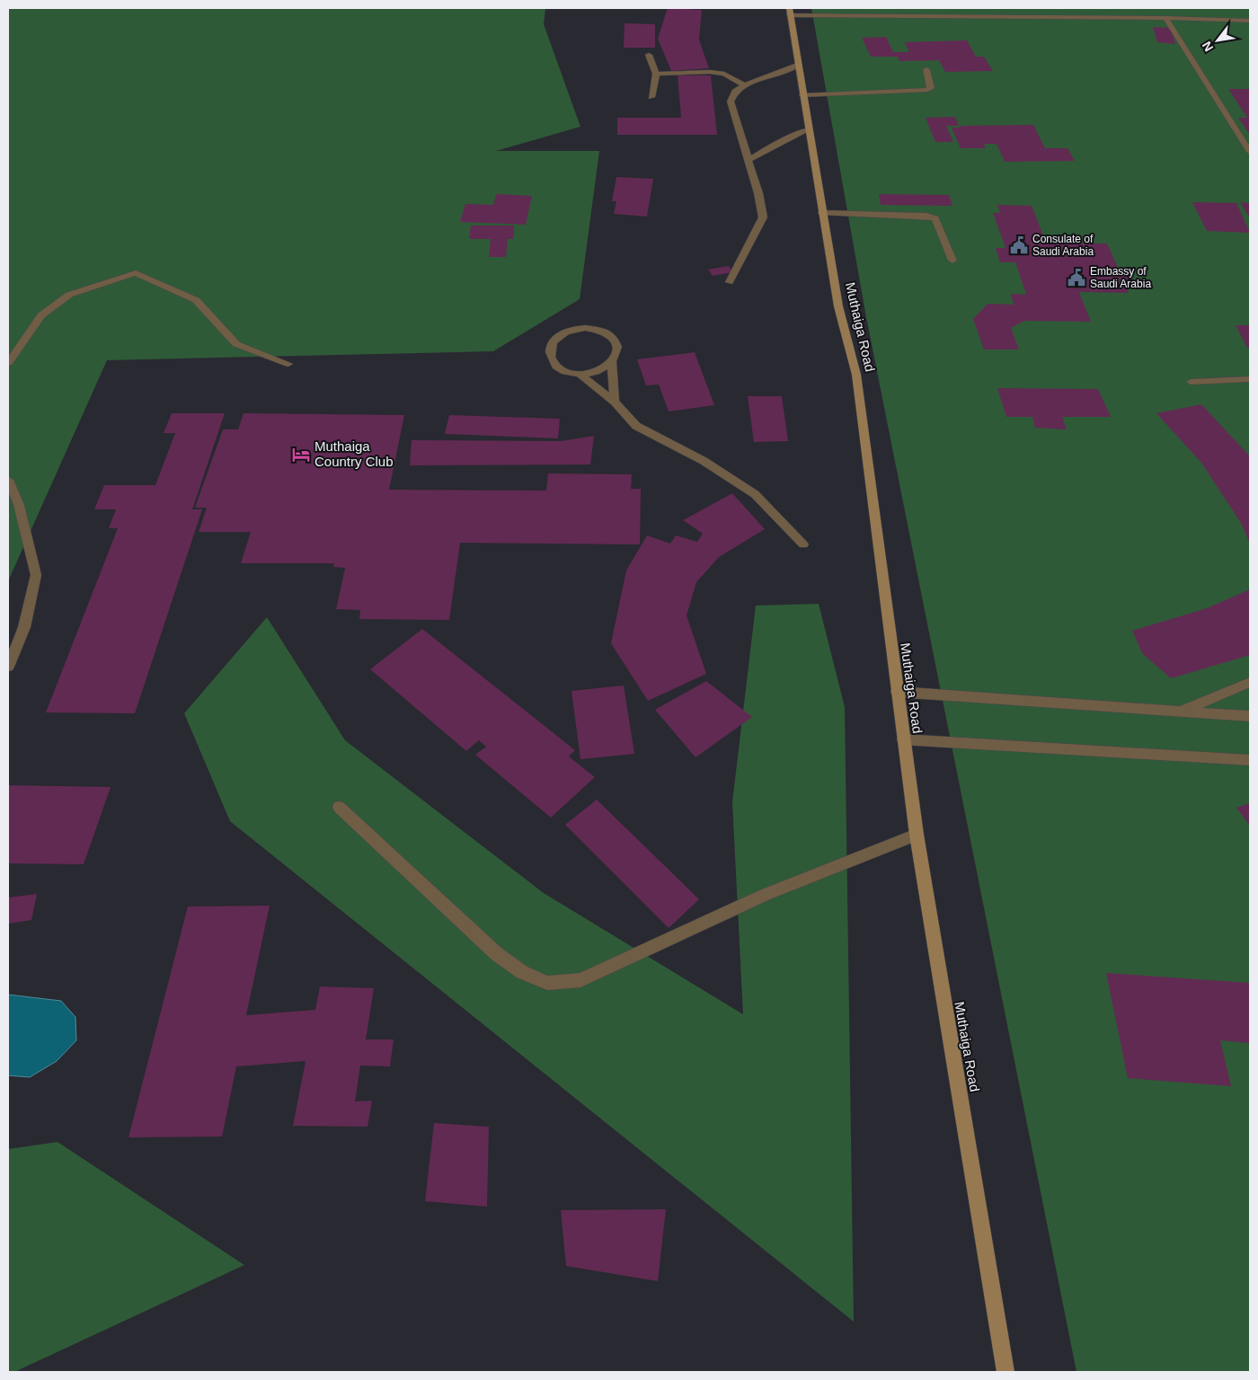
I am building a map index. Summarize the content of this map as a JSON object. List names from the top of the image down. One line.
{"streets":{"main road":["Muthaiga Road"]},"places":{"public building":["Consulate of Saudi Arabia","Embassy of Saudi Arabia"],"hotel":["Muthaiga Country Club"]},"north":"bottom left"}
